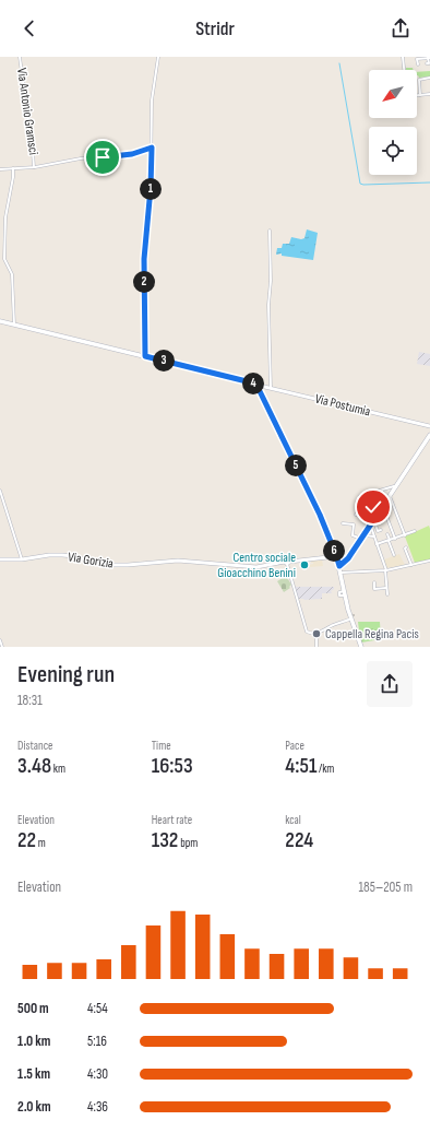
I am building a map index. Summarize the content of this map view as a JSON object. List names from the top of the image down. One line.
{"streets":{"street":["Via Antonio Gramsci","Via Postumia","Via Gorizia"]},"places":["Centro sociale Gioacchino Benini","Cappella Regina Pacis"],"north":"bottom left","page":{"header":"Stridr","pins":["1","2","3","4","5","6"],"heading":["Evening run","18:31"],"stats":[["Distance","3.48 km"],["Time","16:53"],["Pace","4:51 /km"],["Elevation","22 m"],["Heart rate","132 bpm"],["kcal","224"]],"chart":["Elevation","185–205 m"],"list":[{"name":"500 m","note":"4:54"},{"name":"1.0 km","note":"5:16"},{"name":"1.5 km","note":"4:30"},{"name":"2.0 km","note":"4:36"}]}}
